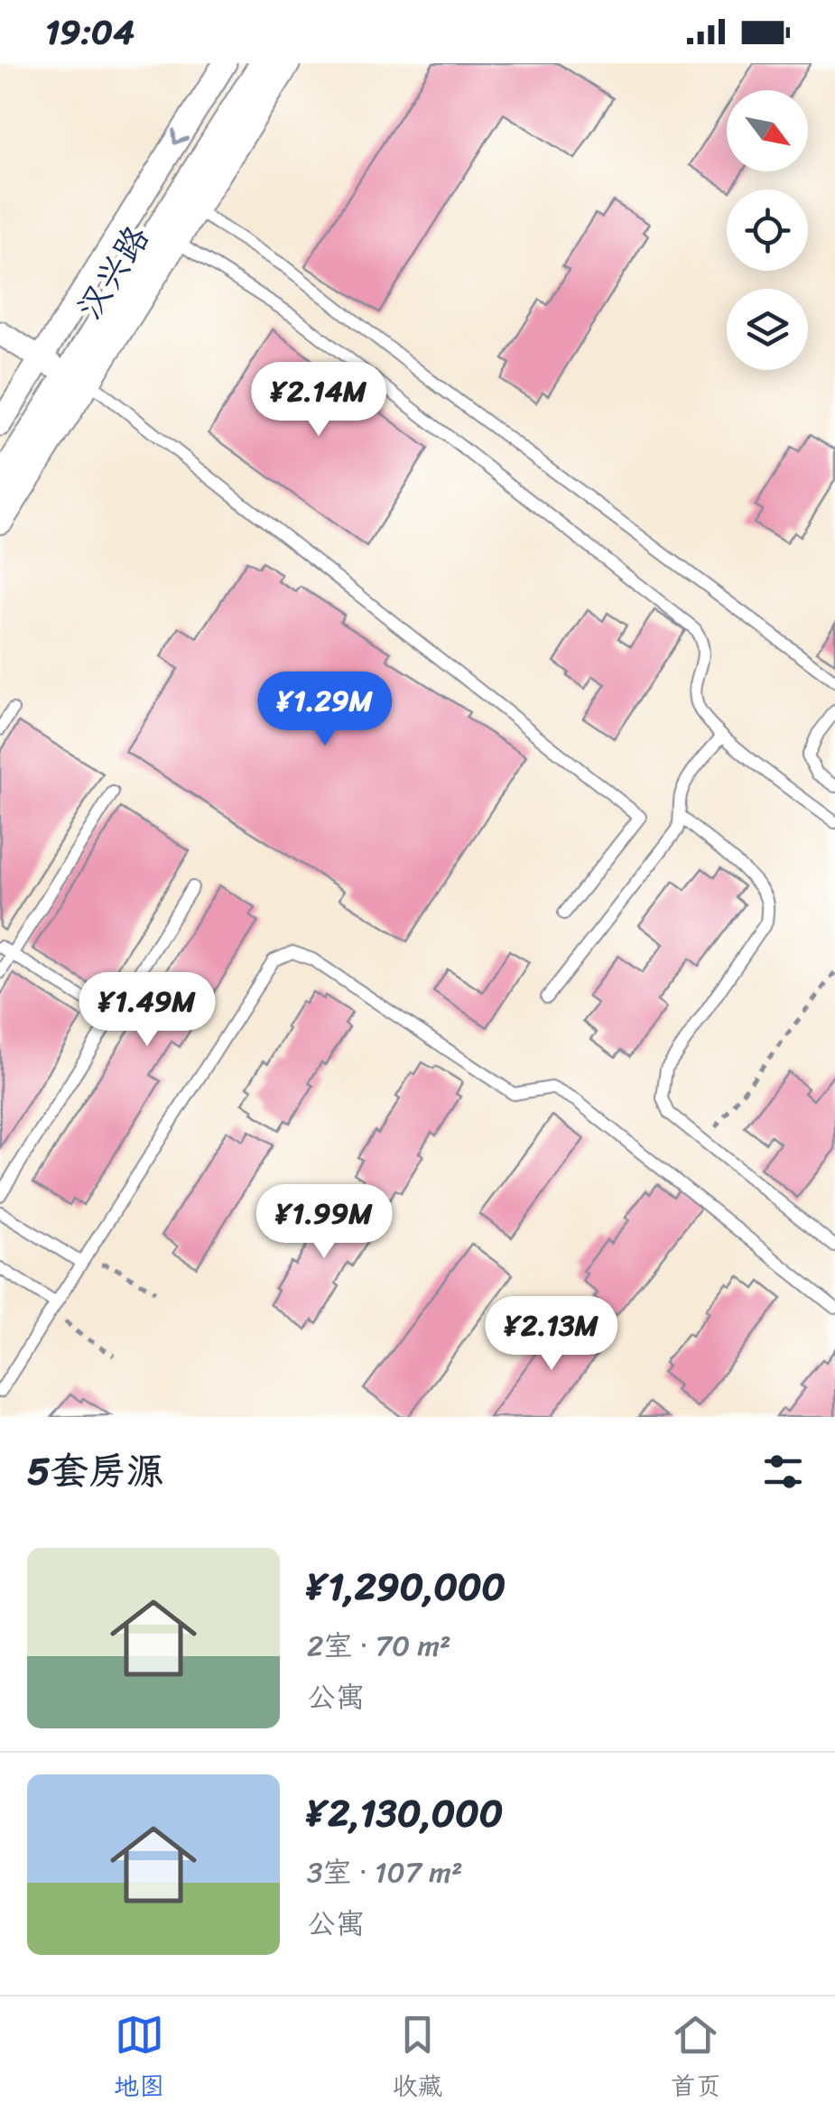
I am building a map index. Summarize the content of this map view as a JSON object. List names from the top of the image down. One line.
{"streets":{"street":["汉兴路"]},"north":"bottom right","page":{"status":"19:04","price":["¥2.14M","¥1.29M","¥1.49M","¥1.99M","¥2.13M"],"heading":"5套房源","list":[{"name":"¥1,290,000","note":"2室 · 70 m² · 公寓"},{"name":"¥2,130,000","note":"3室 · 107 m² · 公寓"}],"tabs":["地图","收藏","首页"]}}
